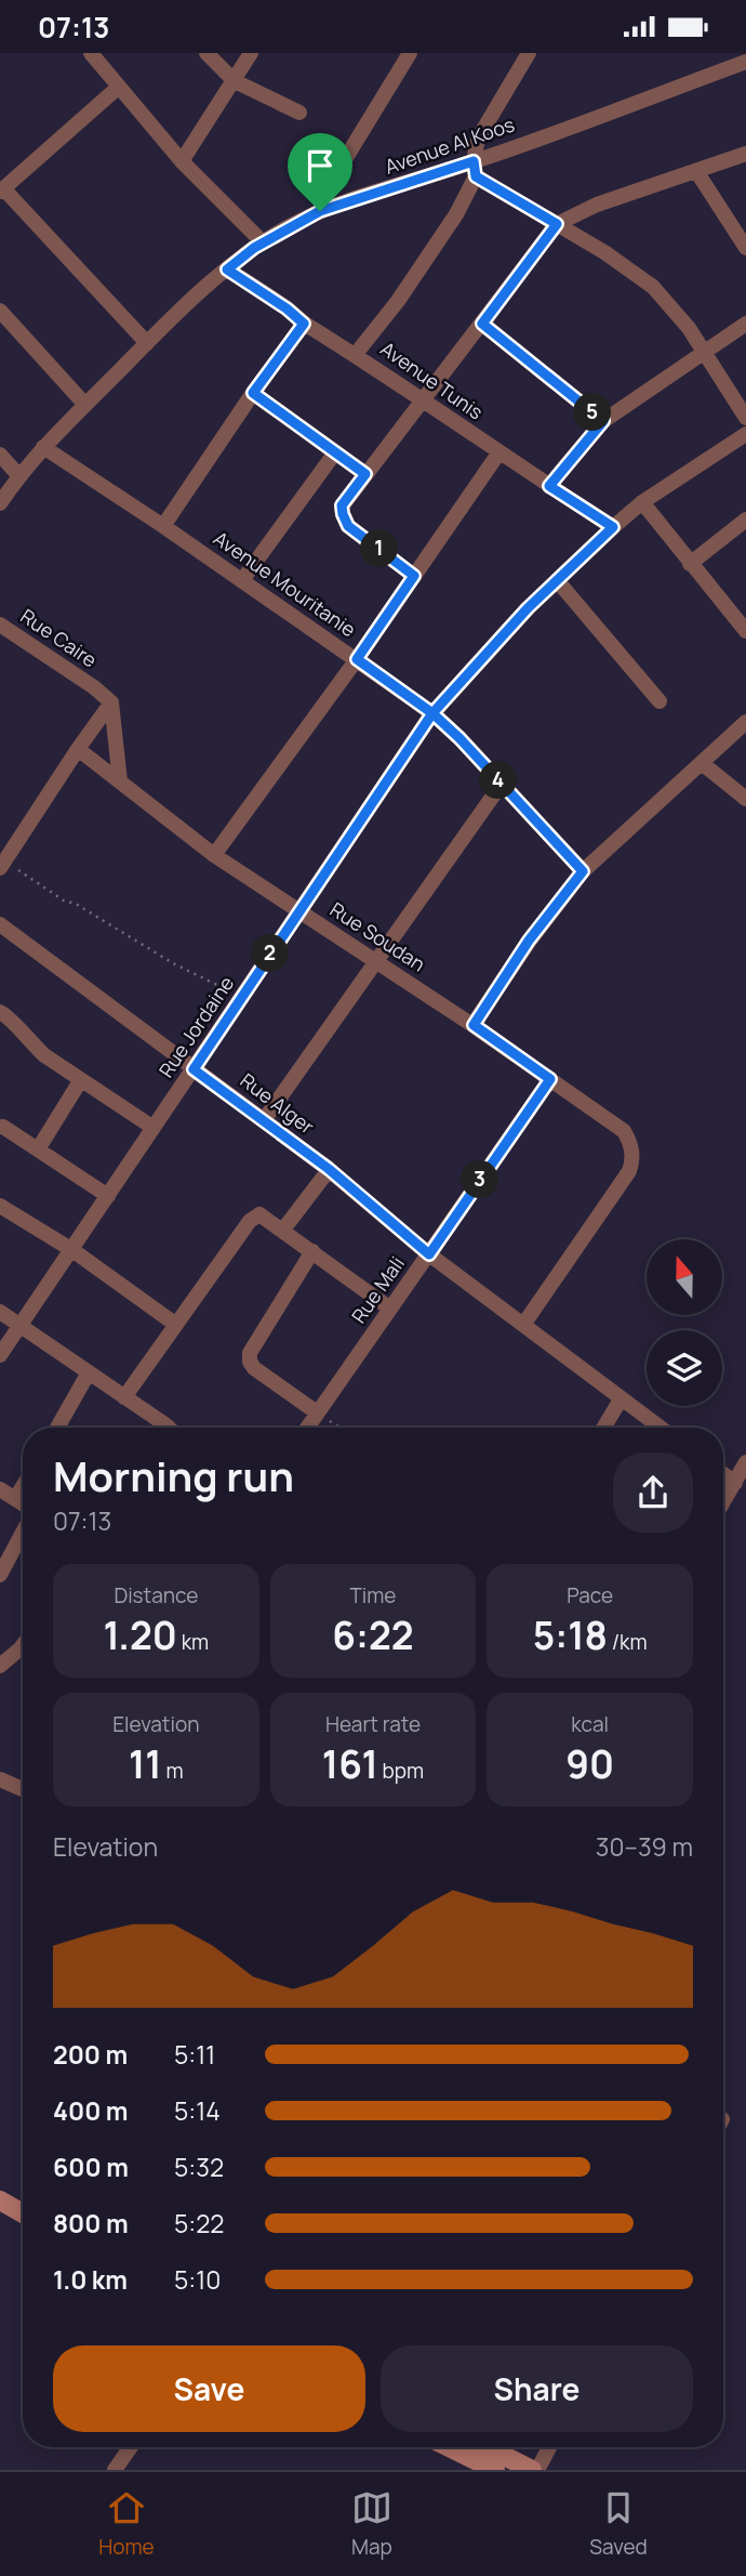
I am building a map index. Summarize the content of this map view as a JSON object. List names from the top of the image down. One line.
{"streets":{"street":["Avenue Al Koos","Avenue Tunis","Avenue Mouritanie","Rue Caire","Rue Soudan","Rue Jordaine","Rue Alger","Rue Mali"]},"crossings":[["Avenue Al Koos","Avenue Tunis"],["Avenue Al Koos","Avenue Mouritanie"],["Avenue Tunis","Rue Jordaine"],["Avenue Mouritanie","Rue Jordaine"],["Rue Soudan","Rue Jordaine"],["Rue Soudan","Rue Alger"],["Rue Soudan","Rue Mali"],["Rue Jordaine","Rue Alger"],["Rue Alger","Rue Mali"]],"north":"top","page":{"status":"07:13","pins":["5","1","4","2","3"],"heading":["Morning run","07:13"],"stats":[["Distance","1.20 km"],["Time","6:22"],["Pace","5:18 /km"],["Elevation","11 m"],["Heart rate","161 bpm"],["kcal","90"]],"chart":["Elevation","30–39 m"],"list":[{"name":"200 m","note":"5:11"},{"name":"400 m","note":"5:14"},{"name":"600 m","note":"5:32"},{"name":"800 m","note":"5:22"},{"name":"1.0 km","note":"5:10"}],"buttons":["Save","Share"],"tabs":["Home","Map","Saved"]}}
